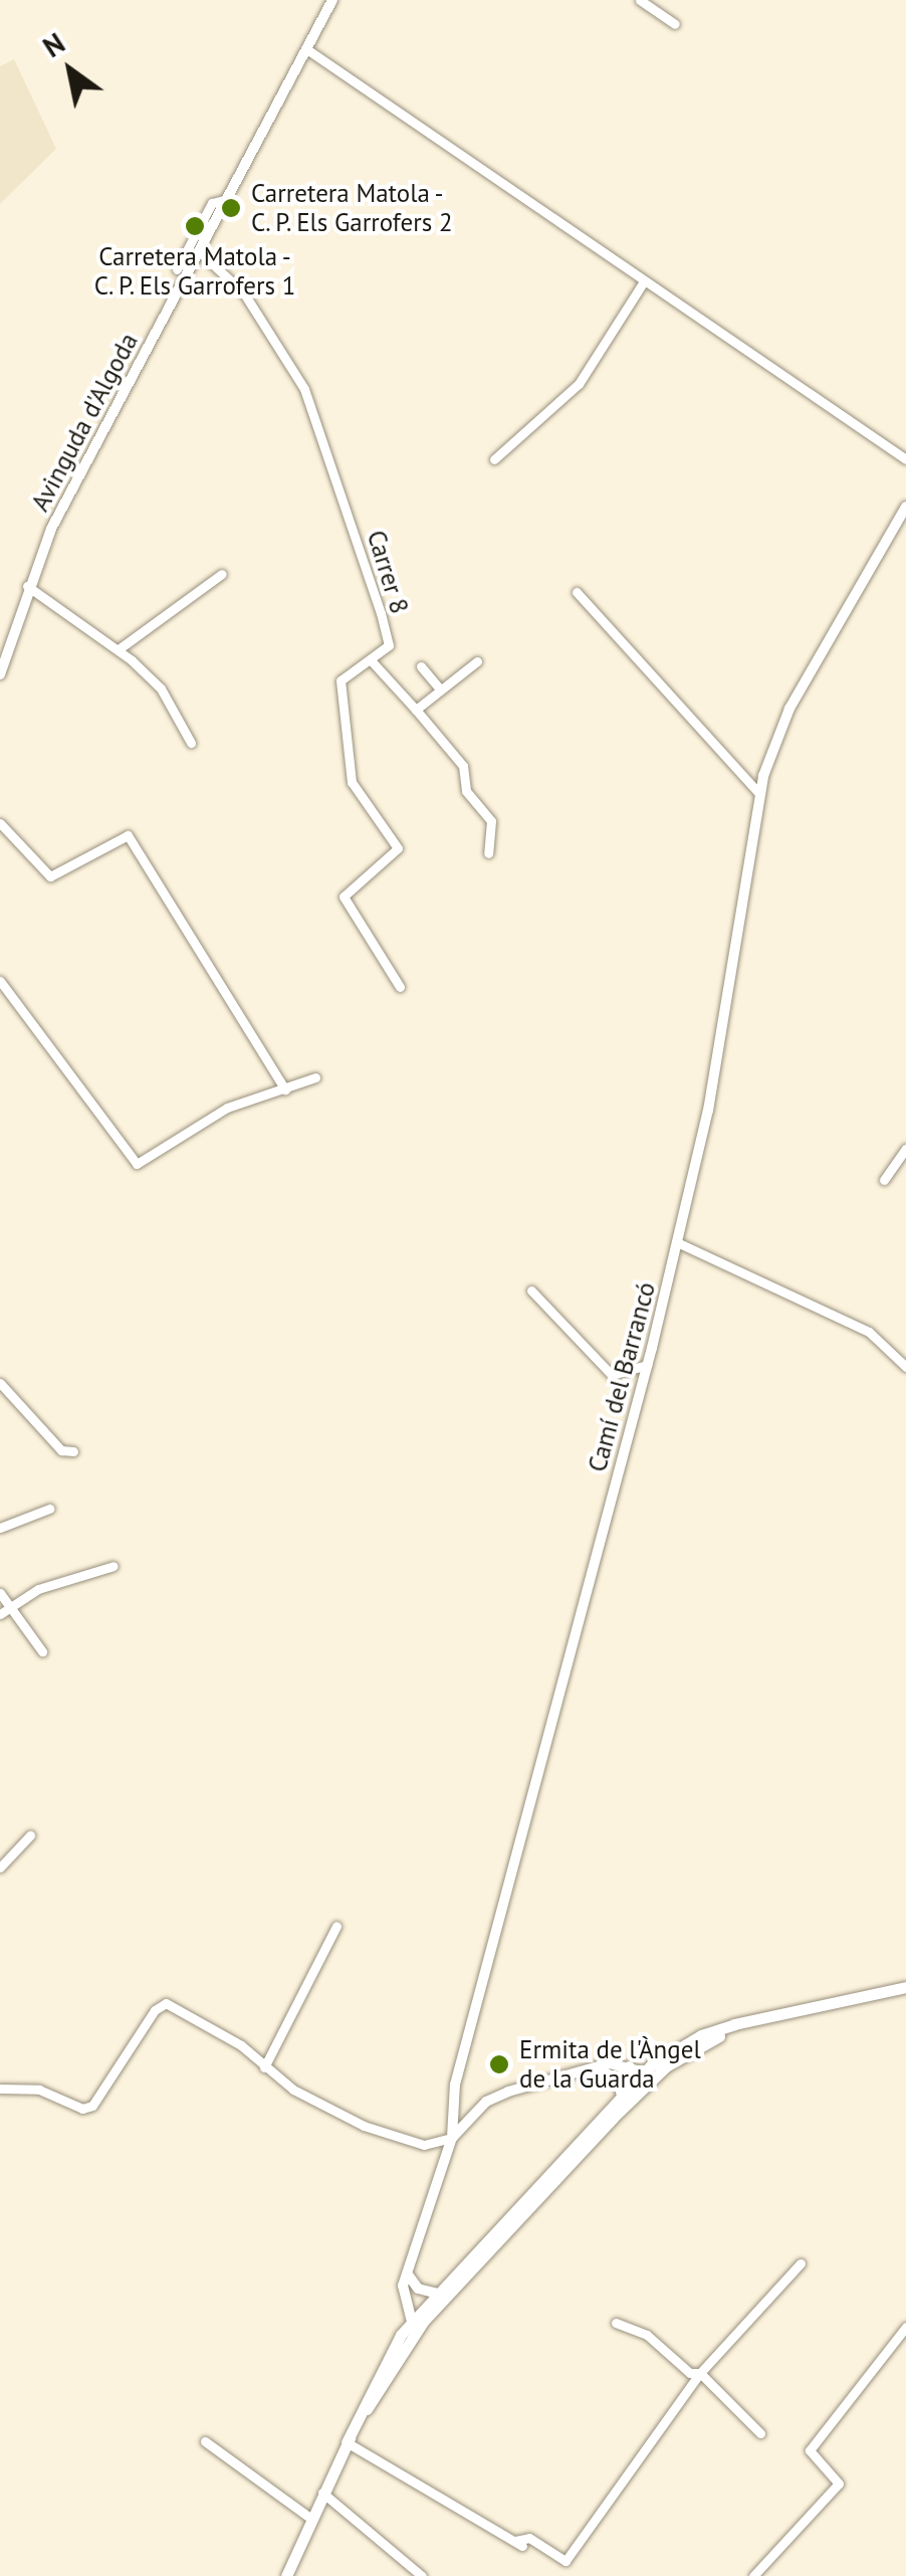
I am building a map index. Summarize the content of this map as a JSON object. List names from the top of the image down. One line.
{"streets":{"street":["Avinguda d'Algoda","Carrer 8","Camí del Barrancó"]},"crossings":[["Avinguda d'Algoda","Carrer 8"]],"places":["Carretera Matola - C. P. Els Garrofers 2","Carretera Matola - C. P. Els Garrofers 1","Ermita de l'Àngel de la Guarda"],"north":"top left"}
